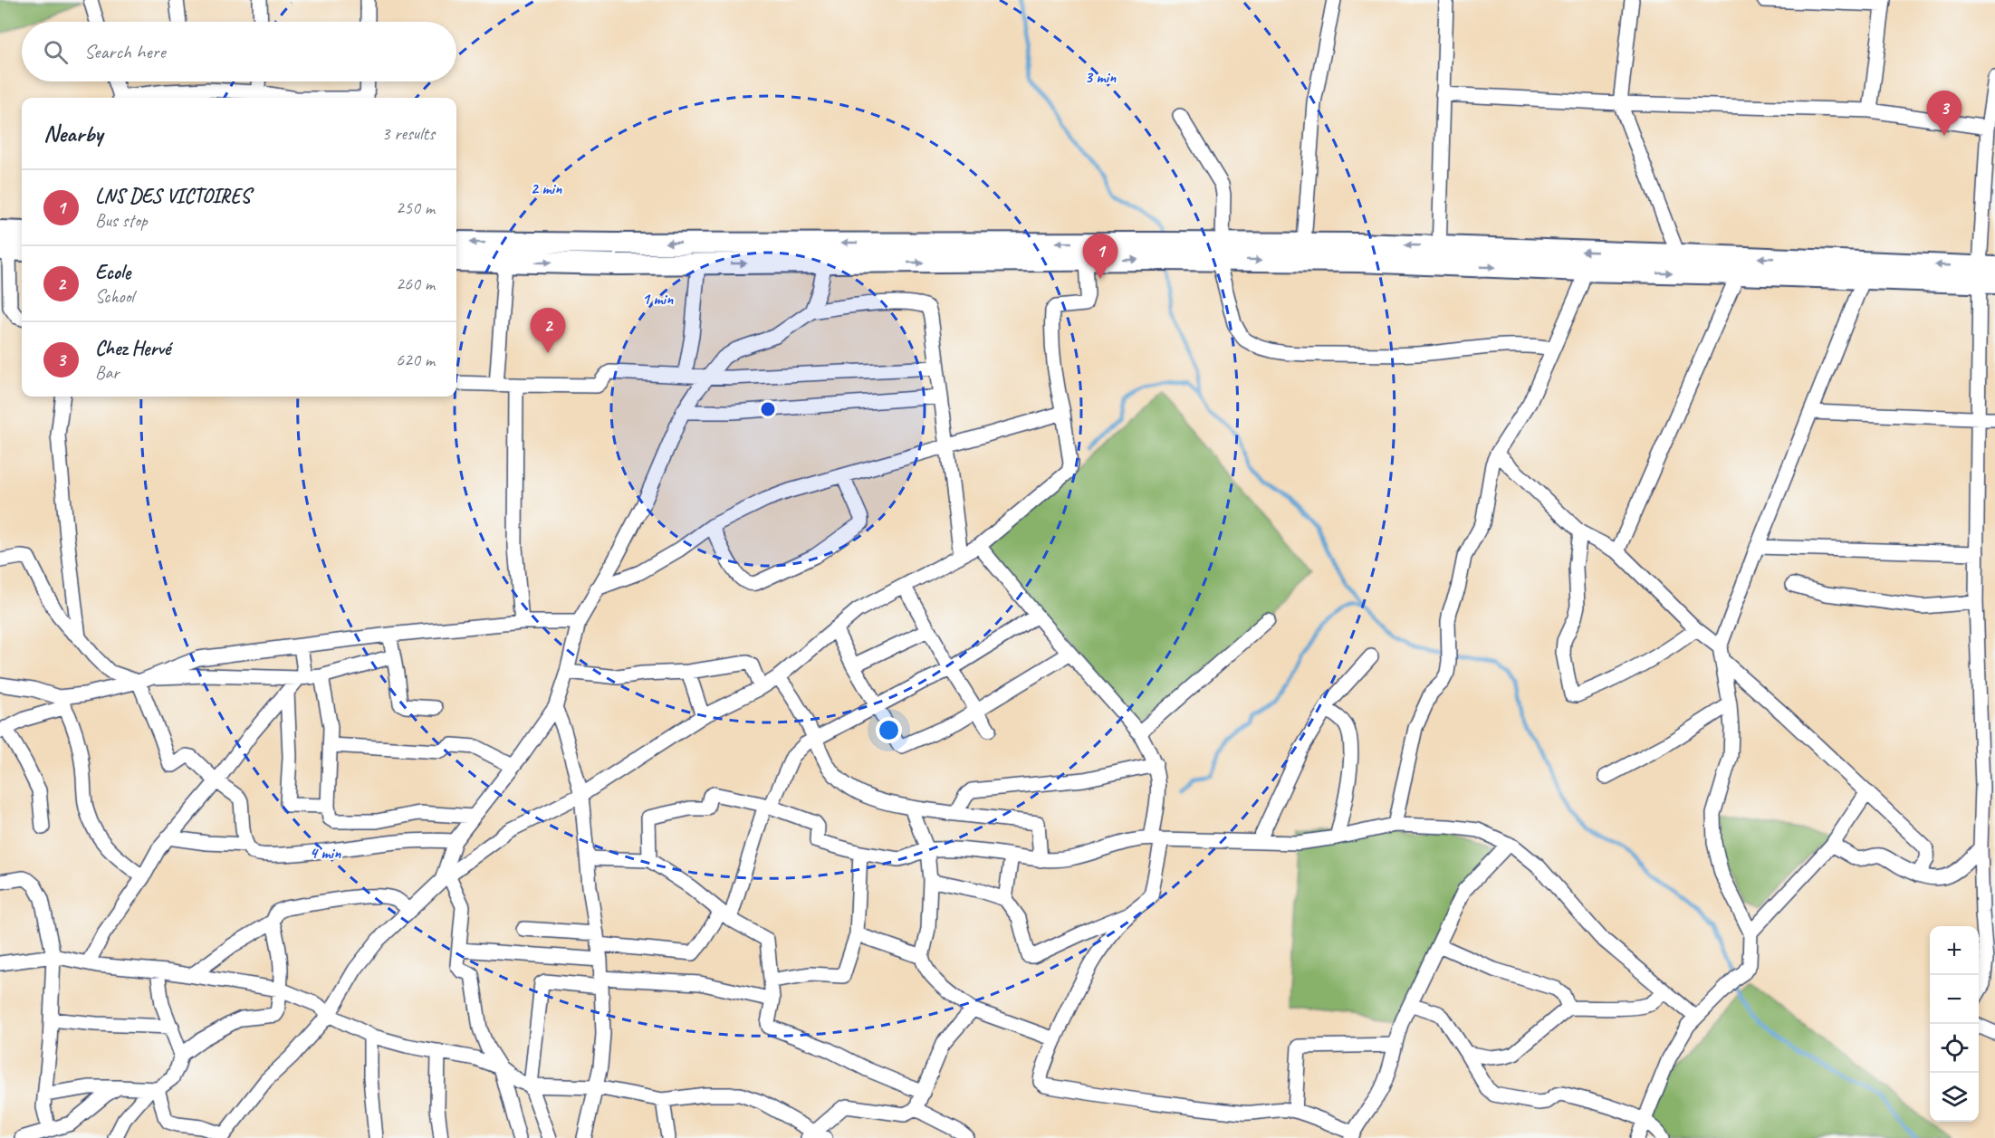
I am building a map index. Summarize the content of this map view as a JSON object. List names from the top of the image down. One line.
{"page":{"search":"Search here","pins":["3","1","2"],"heading":["Nearby","3 results"],"list":[{"mark":"1","name":"LNS DES VICTOIRES","note":"Bus stop","value":"250 m"},{"mark":"2","name":"Ecole","note":"School","value":"260 m"},{"mark":"3","name":"Chez Hervé","note":"Bar","value":"620 m"}],"map_buttons":["+","−"]},"rings":["3 min","2 min","1 min","4 min"]}
